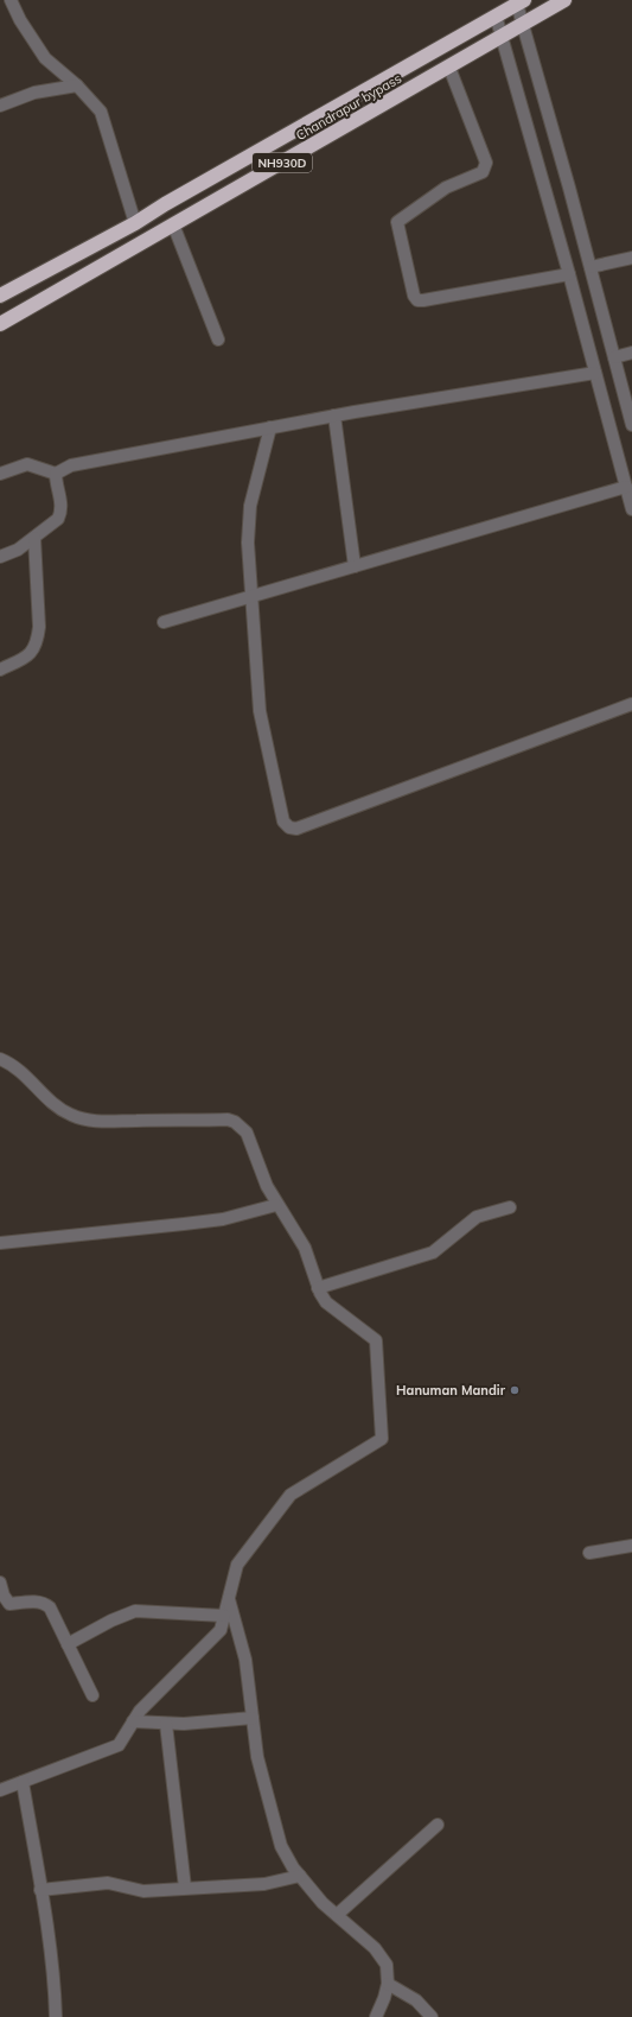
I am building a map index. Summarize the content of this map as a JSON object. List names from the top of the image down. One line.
{"streets":{"highway":["Chandrapur bypass","NH930D"]},"places":["Hanuman Mandir"]}
